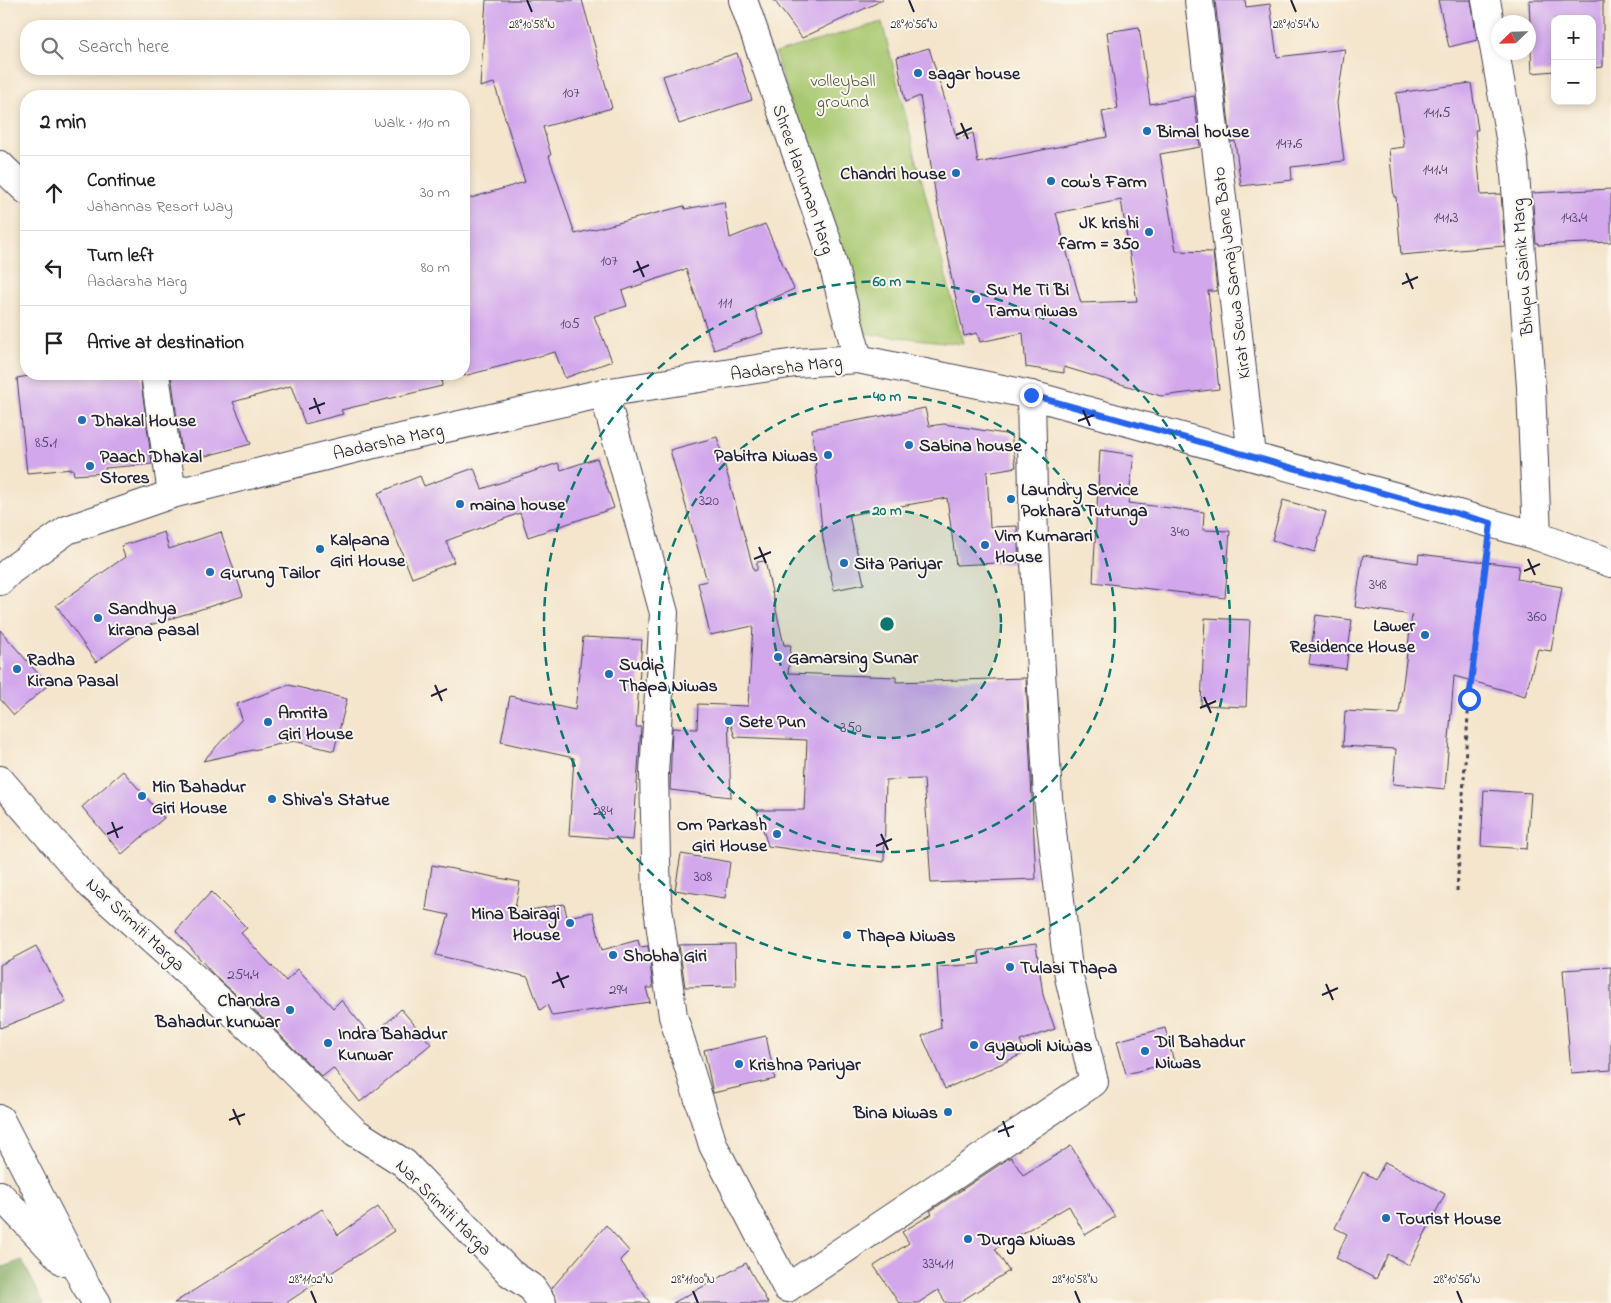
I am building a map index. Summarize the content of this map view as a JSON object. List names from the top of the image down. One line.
{"streets":{"street":["Shree Hanuman Marg","Bhupu Sainik Marg","Kirat Sewa Samaj Jane Bato","Aadarsha Marg","Nar Srimiti Marga"]},"crossings":[["Shree Hanuman Marg","Aadarsha Marg"],["Bhupu Sainik Marg","Aadarsha Marg"],["Kirat Sewa Samaj Jane Bato","Aadarsha Marg"]],"parks":["volleyball ground"],"places":["sagar house","Bimal house","Chandri house","cow's Farm","JK krishi farm = 350","Su Me Ti Bi Tamu niwas","Dhakal House","Sabina house","Pabitra Niwas","Paach Dhakal Stores","Laundry Service Pokhara Tutunga","maina house","Vim Kumarari House","Kalpana Giri House","Sita Pariyar","Gurung Tailor","Sandhya kirana pasal","Lawer Residence House","Gamarsing Sunar","Radha Kirana Pasal","Sudip Thapa Niwas","Sete Pun","Amrita Giri House","Min Bahadur Giri House","Shiva's Statue","Om Parkash Giri House","Mina Bairagi House","Thapa Niwas","Shobha Giri","Tulasi Thapa","Chandra Bahadur kunwar","Indra Bahadur Kunwar","Gyawoli Niwas","Dil Bahadur Niwas","Krishna Pariyar","Bina Niwas","Tourist House","Durga Niwas"],"house_numbers":["107","141.5","147.6","141.4","141.3","143.4","107","111","105","85.1","320","340","348","360","350","284","308","254.4","294","334.11"],"north":"bottom left","page":{"map_buttons":["+","−"],"search":"Search here","heading":["2 min","Walk · 110 m"],"list":[["Continue","Jahannas Resort Way","30 m"],["Turn left","Aadarsha Marg","80 m"],"Arrive at destination"]},"coordinates":["28°10'58\"N","28°10'56\"N","28°10'54\"N","28°11'02\"N","28°11'00\"N"],"rings":["60 m","40 m","20 m"]}
